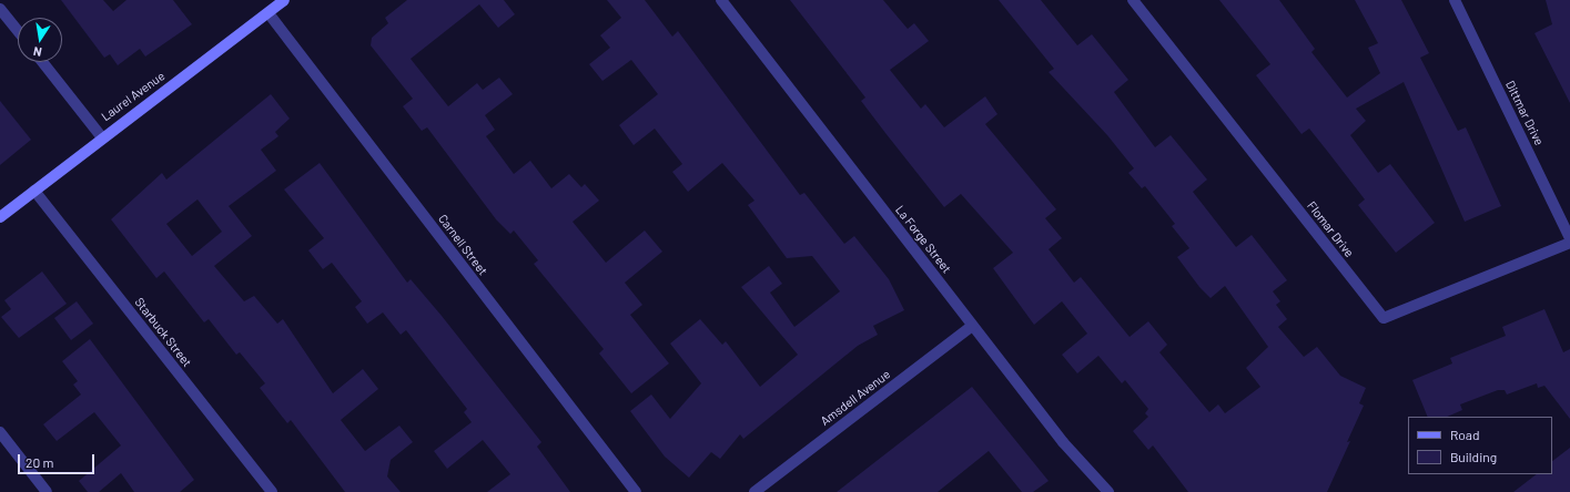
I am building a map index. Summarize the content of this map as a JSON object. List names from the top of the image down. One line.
{"streets":{"street":["Laurel Avenue","Dittmar Drive","Flomar Drive","La Forge Street","Carnell Street","Starbuck Street","Amsdell Avenue"]},"crossings":[["Laurel Avenue","Carnell Street"],["Laurel Avenue","Starbuck Street"],["La Forge Street","Amsdell Avenue"]],"legend":["Road","Building"],"scale_bar":"20 m","north":"bottom"}
